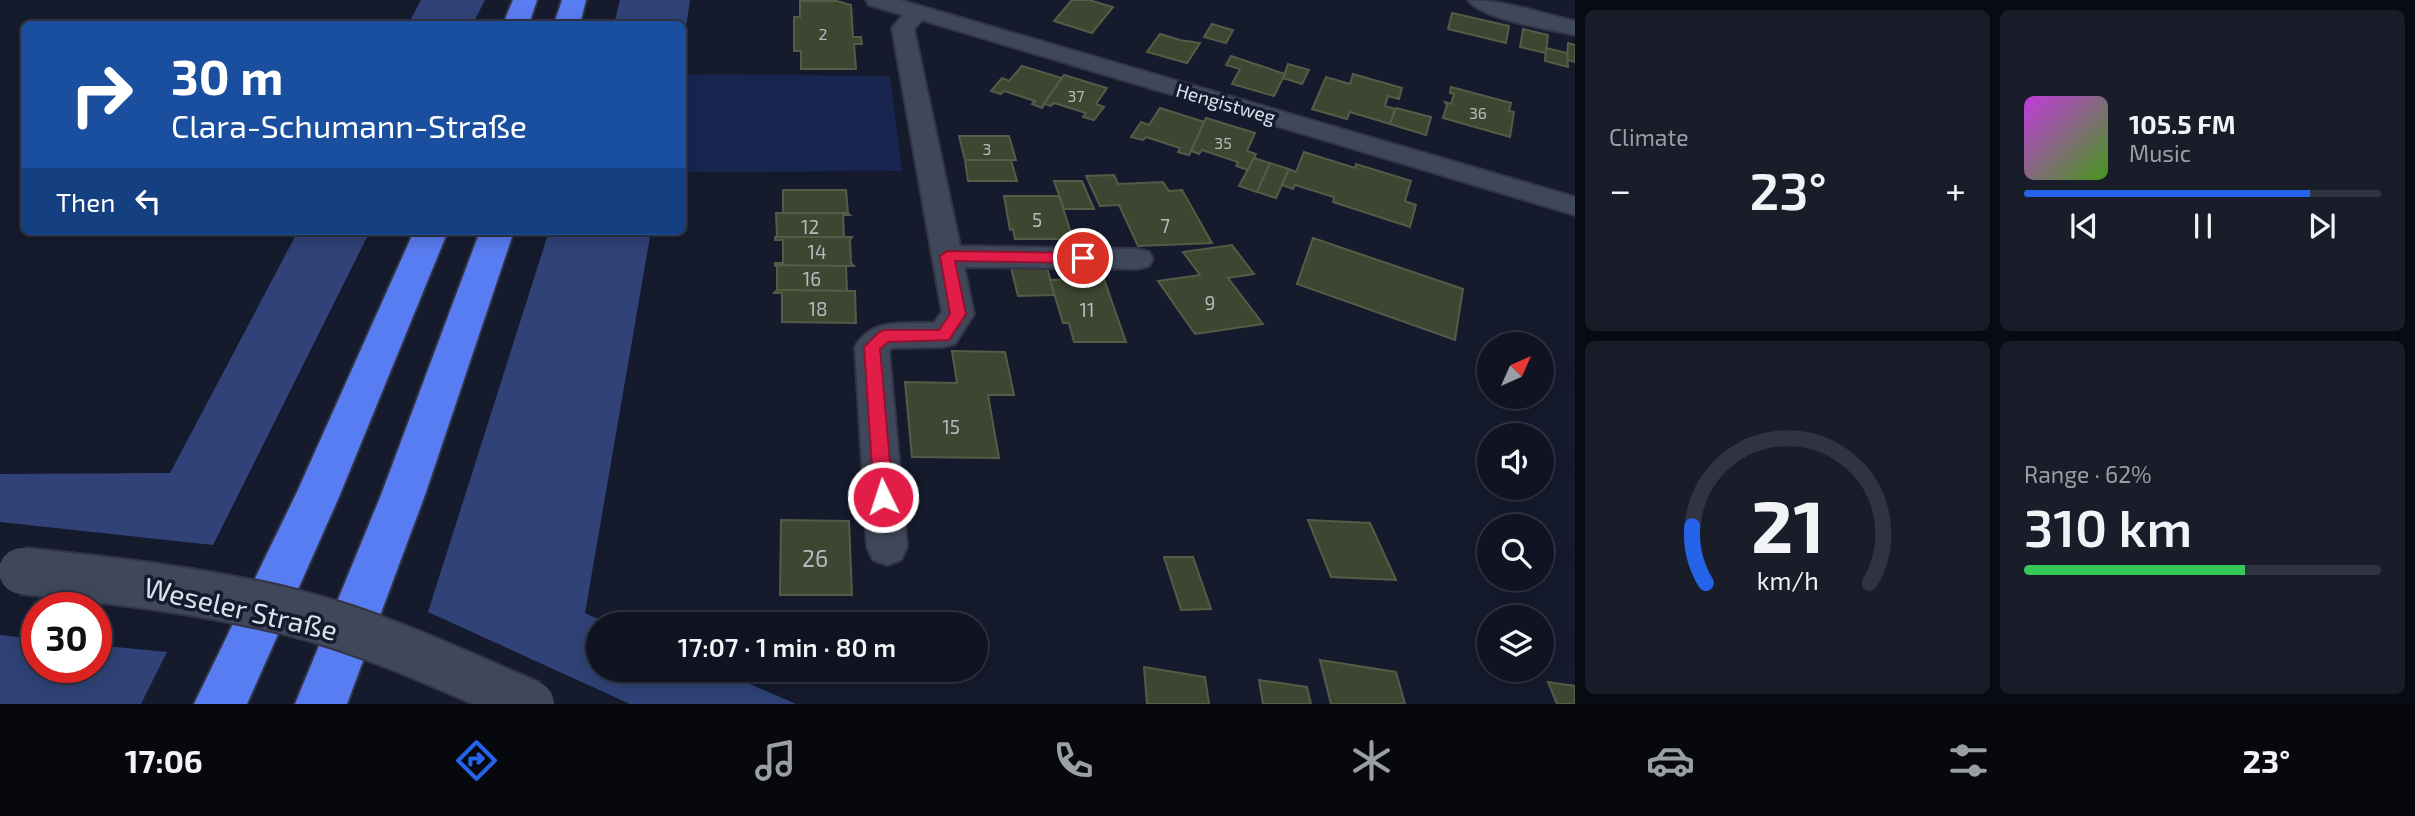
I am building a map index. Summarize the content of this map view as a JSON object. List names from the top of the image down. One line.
{"streets":{"street":["Hengistweg","Weseler Straße"]},"house_numbers":["2","37","36","35","3","5","7","12","14","16","9","18","11","15","26"],"north":"top right","page":{"tile":["Climate",["Range · 62%","310 km"]],"turn":["30 m","Clara-Schumann-Straße"],"song":["105.5 FM","Music"],"heat":["−","23°","+"],"then":"Then","limit":"30","trip":"17:07 · 1 min · 80 m","tabs":["17:06","23°"],"gauge":["21","km/h"]}}
